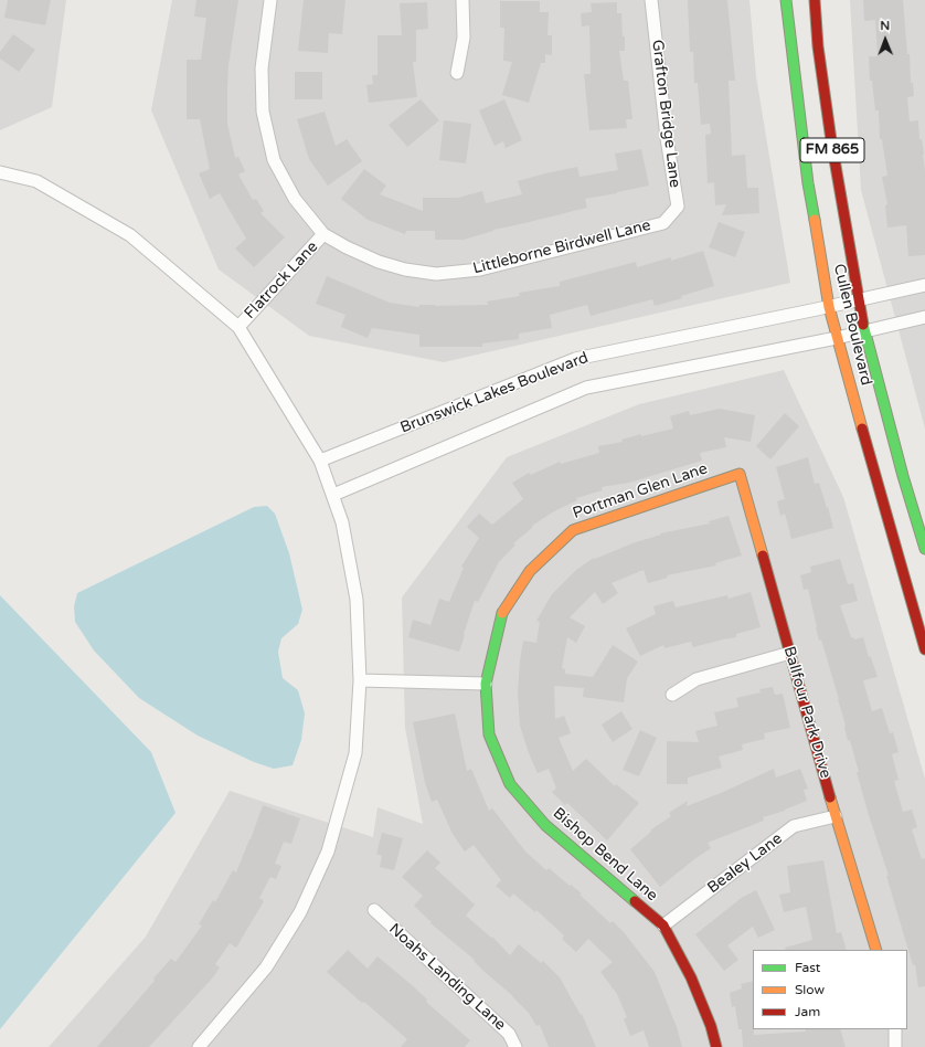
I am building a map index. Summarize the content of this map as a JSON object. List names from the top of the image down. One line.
{"streets":{"street":["Grafton Bridge Lane","FM 865","Littleborne Birdwell Lane","Flatrock Lane","Cullen Boulevard","Brunswick Lakes Boulevard","Portman Glen Lane","Ballfour Park Drive","Bishop Bend Lane","Bealey Lane","Noahs Landing Lane"]},"crossings":[["Grafton Bridge Lane","Littleborne Birdwell Lane"],["Littleborne Birdwell Lane","Flatrock Lane"],["Cullen Boulevard","Brunswick Lakes Boulevard"],["Portman Glen Lane","Ballfour Park Drive"],["Portman Glen Lane","Bishop Bend Lane"],["Ballfour Park Drive","Bealey Lane"],["Bishop Bend Lane","Bealey Lane"]],"legend":["Fast","Slow","Jam"],"north":"top"}
